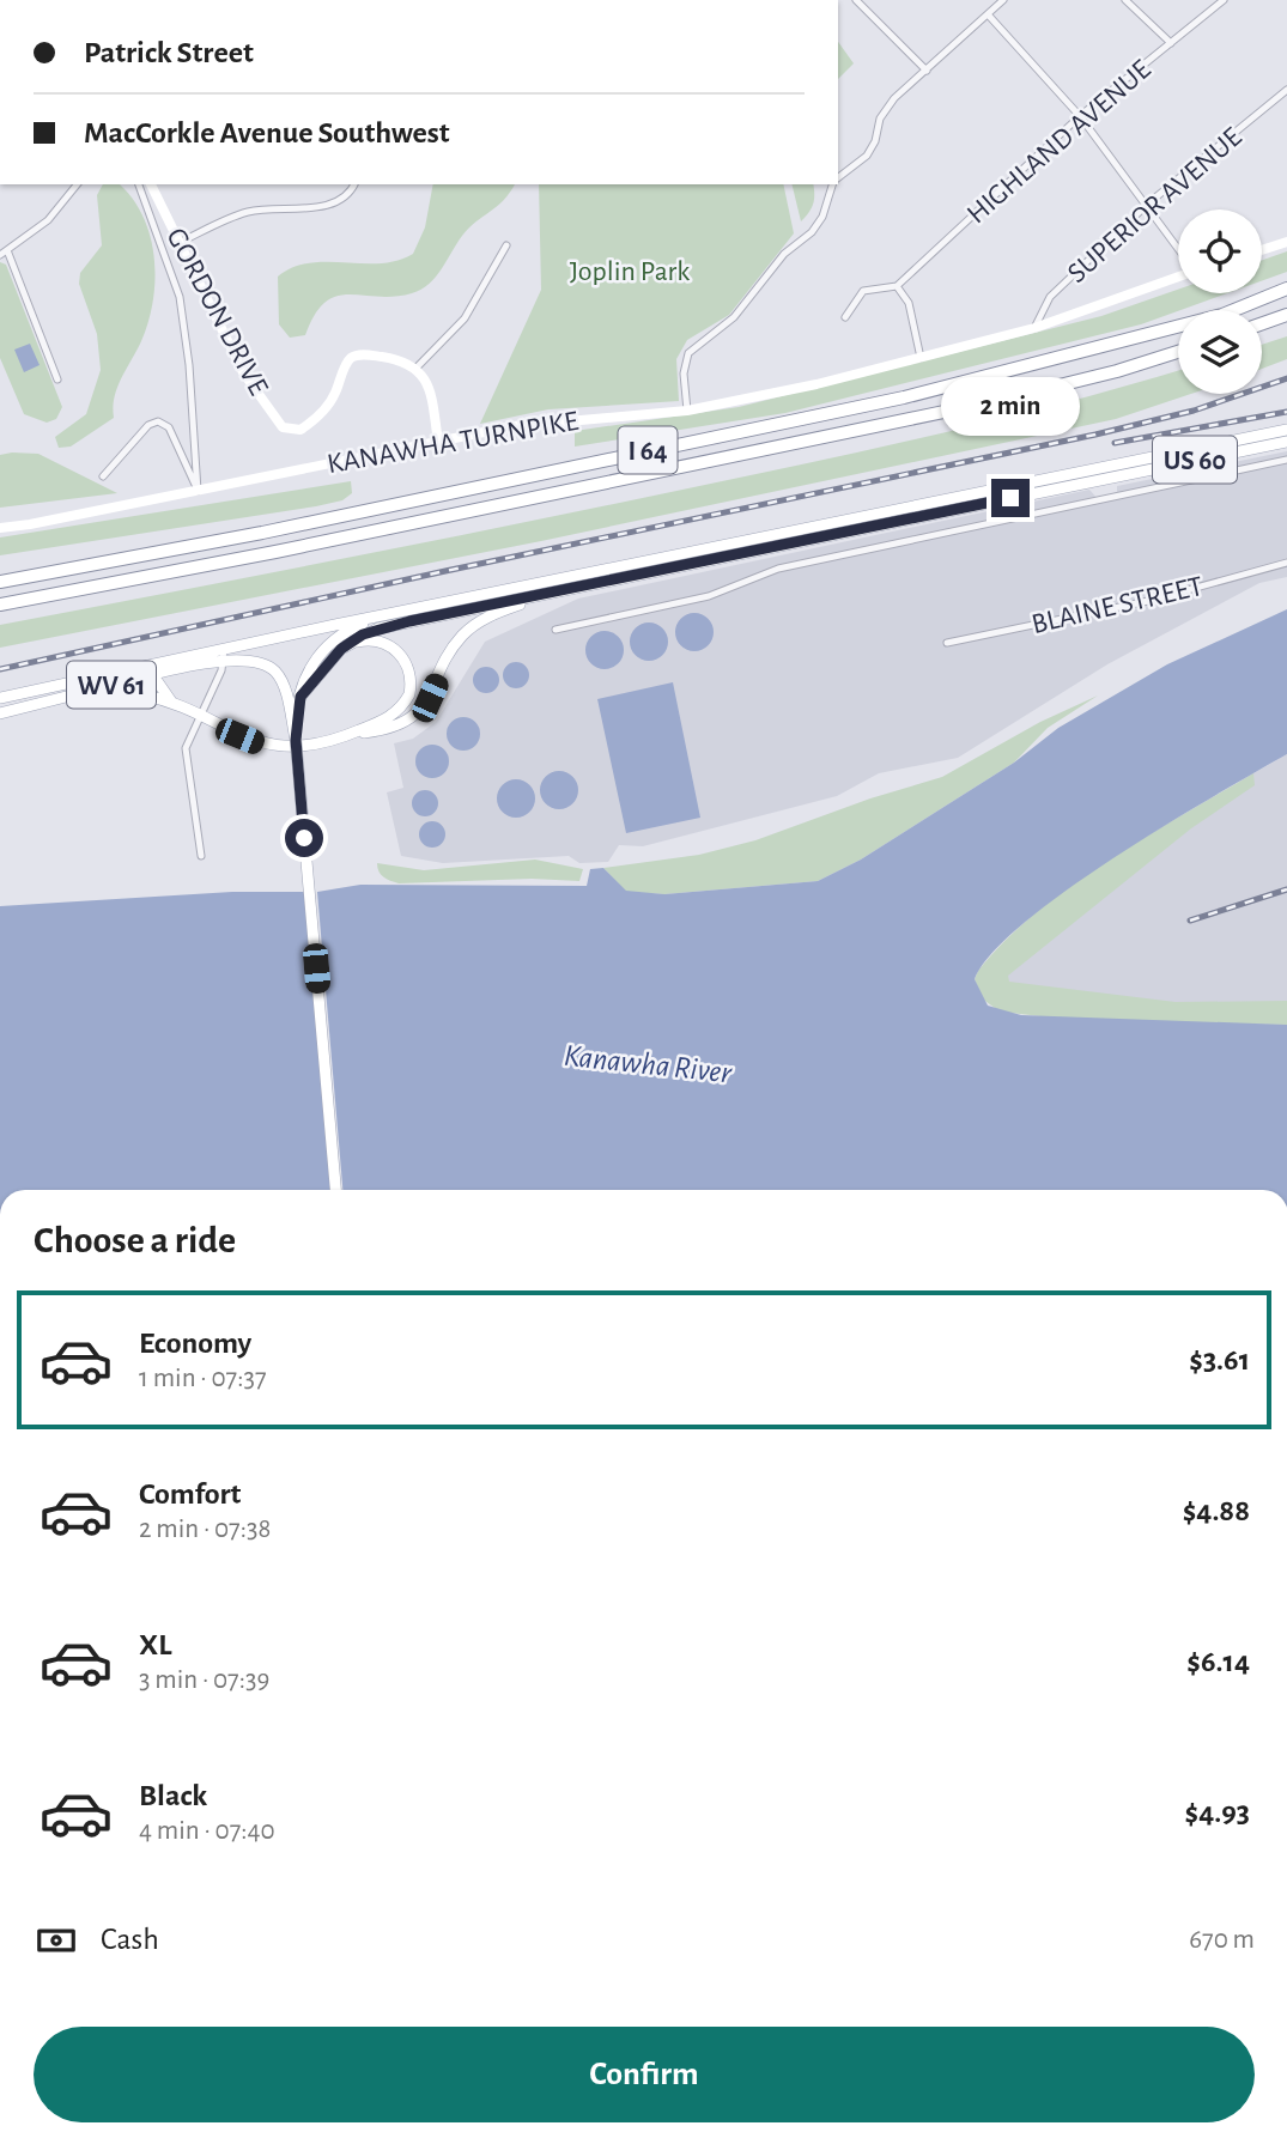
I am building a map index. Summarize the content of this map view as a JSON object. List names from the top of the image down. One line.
{"streets":{"highway":["I 64"],"main road":["GORDON DRIVE","KANAWHA TURNPIKE","US 60","WV 61"],"street":["HIGHLAND AVENUE","SUPERIOR AVENUE","BLAINE STREET"]},"crossings":[["SUPERIOR AVENUE","KANAWHA TURNPIKE"]],"water":["Kanawha River"],"parks":["Joplin Park"],"page":{"banner":["Patrick Street","MacCorkle Avenue Southwest"],"bubble":"2 min","heading":"Choose a ride","list":[{"name":"Economy","note":"1 min · 07:37","value":"$3.61"},{"name":"Comfort","note":"2 min · 07:38","value":"$4.88"},{"name":"XL","note":"3 min · 07:39","value":"$6.14"},{"name":"Black","note":"4 min · 07:40","value":"$4.93"}],"pay":["Cash","670 m"],"buttons":"Confirm"}}
